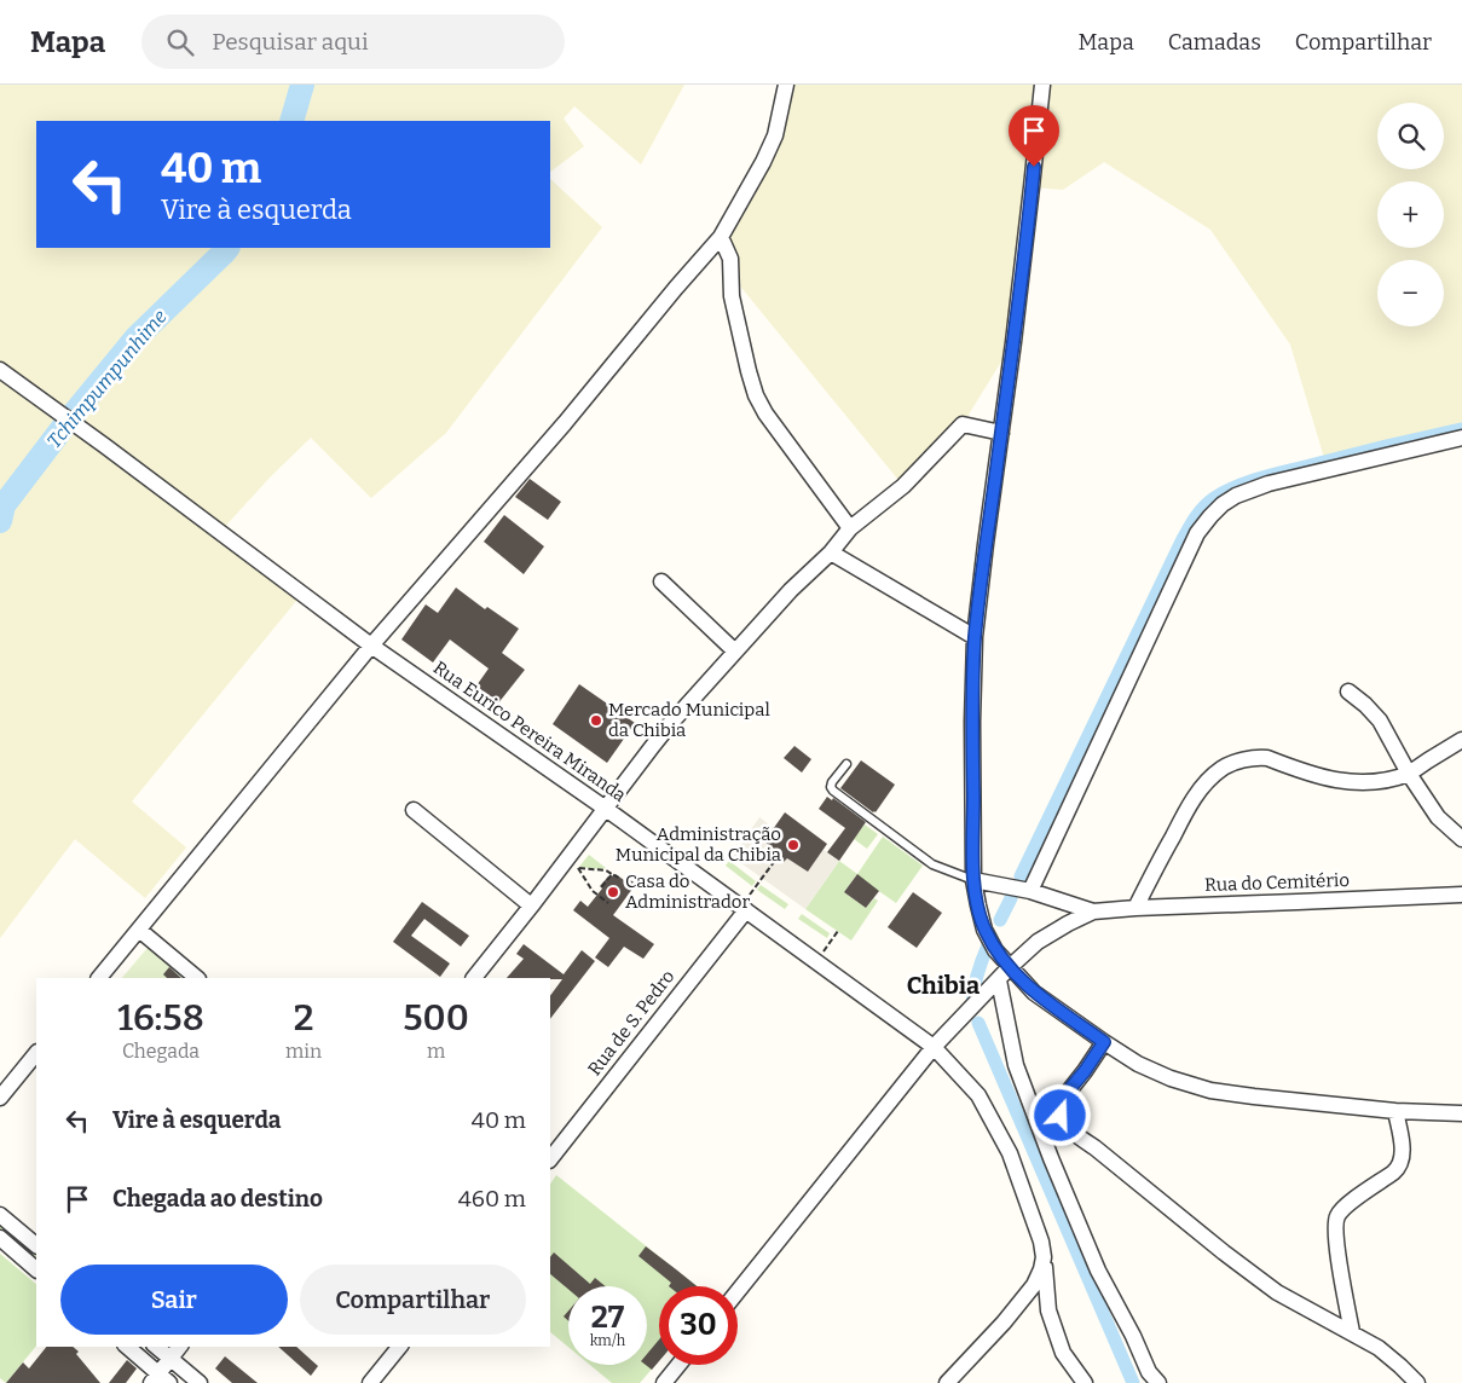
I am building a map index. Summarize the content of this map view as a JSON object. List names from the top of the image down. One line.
{"streets":{"street":["Rua Eurico Pereira Miranda","Rua do Cemitério","Rua de S. Pedro"]},"crossings":[["Rua Eurico Pereira Miranda","Rua de S. Pedro"]],"districts":["Chibia"],"water":["Tchimpumpunhime"],"places":["Mercado Municipal da Chibia","Administração Municipal da Chibia","Casa do Administrador"],"page":{"header":"Mapa","search":"Pesquisar aqui","nav":["Mapa","Camadas","Compartilhar"],"map_buttons":["+","−"],"turn":["40 m","Vire à esquerda"],"eta":["16:58","Chegada","2","min","500","m"],"list":[{"name":"Vire à esquerda","value":"40 m"},{"name":"Chegada ao destino","value":"460 m"}],"buttons":["Sair","Compartilhar"],"speed":"27 km/h","limit":"30"}}
